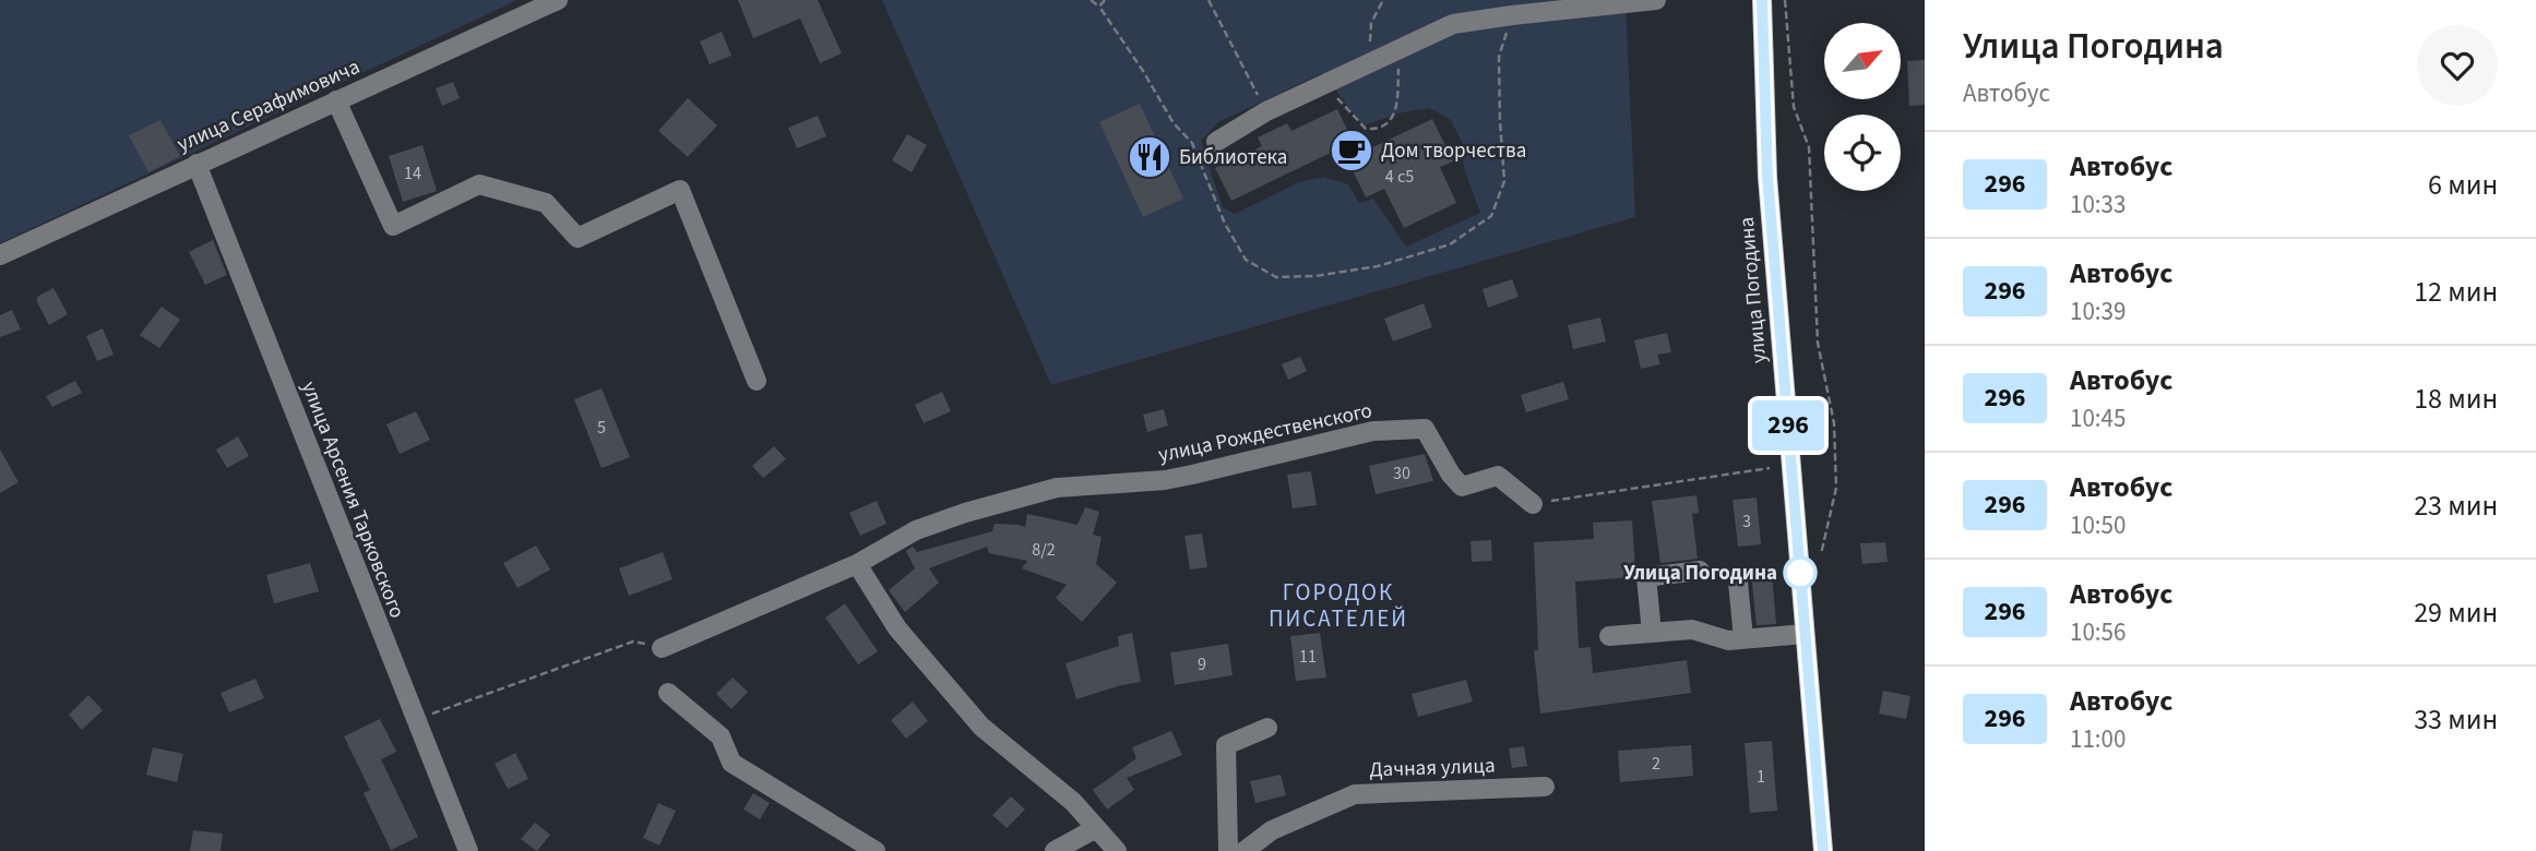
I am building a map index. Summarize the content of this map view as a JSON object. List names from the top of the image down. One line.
{"streets":{"main road":["улица Погодина"],"street":["улица Серафимовича","улица Рождественского","улица Арсения Тарковского","Дачная улица"]},"crossings":[["улица Серафимовича","улица Арсения Тарковского"]],"districts":["ГОРОДОК ПИСАТЕЛЕЙ"],"places":{"cafe":["Дом творчества"],"restaurant":["Библиотека"],"other":["Улица Погодина"]},"lines":["bus line 296"],"house_numbers":["14","4 с5","5","30","3","8/2","11","9","2","1"],"north":"top right","page":{"on_map":"296","heading":["Улица Погодина","Автобус"],"list":[{"mark":"296","name":"Автобус","note":"10:33","value":"6 мин"},{"mark":"296","name":"Автобус","note":"10:39","value":"12 мин"},{"mark":"296","name":"Автобус","note":"10:45","value":"18 мин"},{"mark":"296","name":"Автобус","note":"10:50","value":"23 мин"},{"mark":"296","name":"Автобус","note":"10:56","value":"29 мин"},{"mark":"296","name":"Автобус","note":"11:00","value":"33 мин"}]}}
